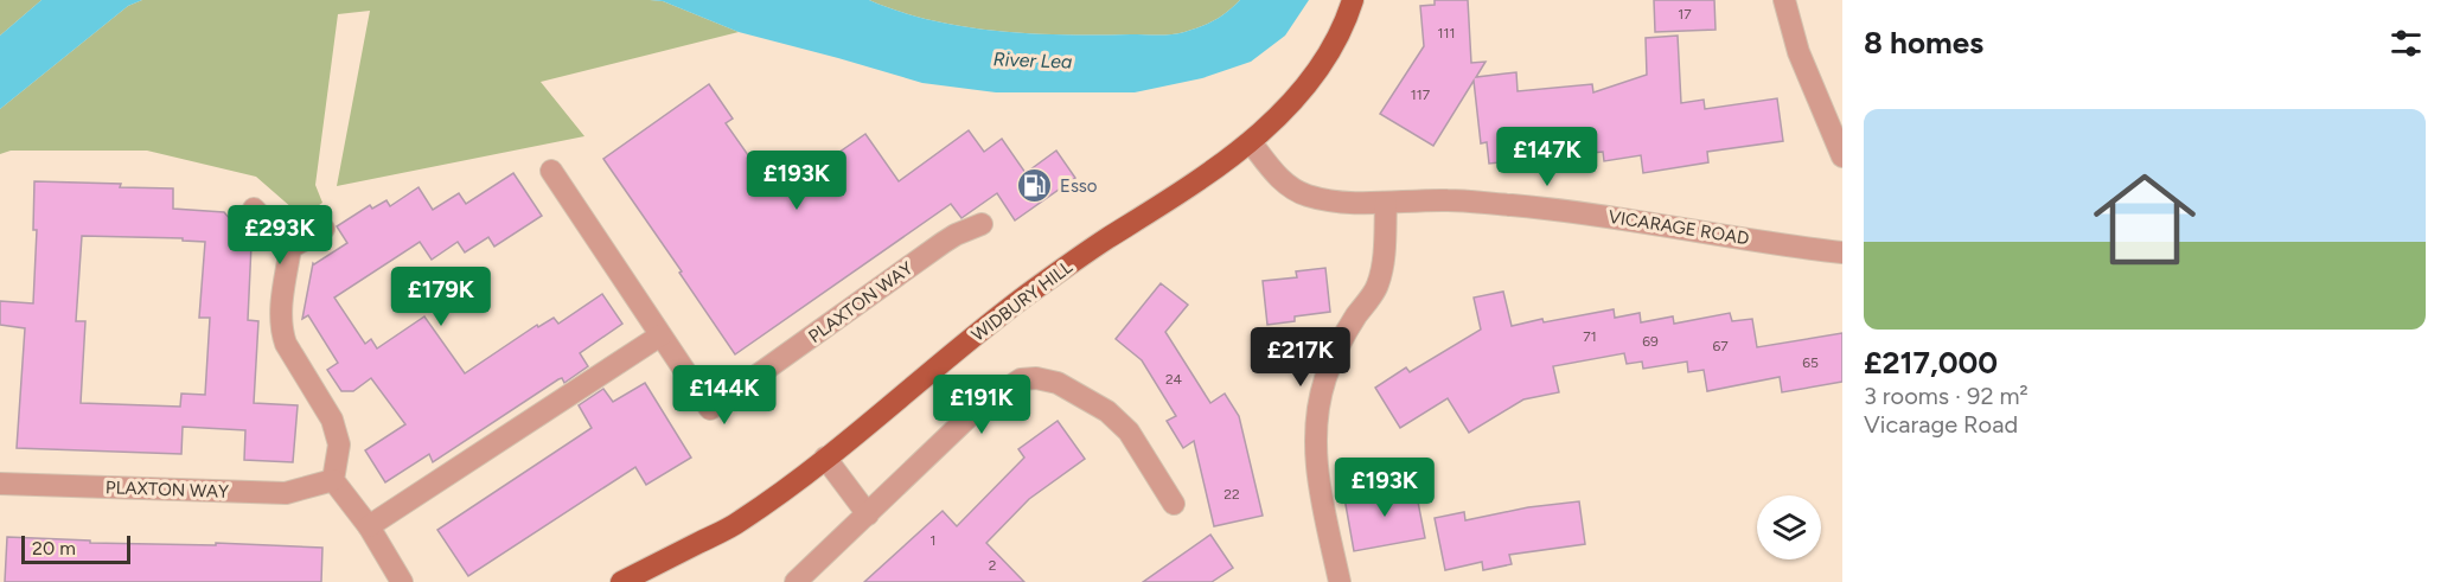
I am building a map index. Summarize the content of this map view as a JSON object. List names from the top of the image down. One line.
{"streets":{"main road":["WIDBURY HILL"],"street":["VICARAGE ROAD","PLAXTON WAY"]},"crossings":[["VICARAGE ROAD","WIDBURY HILL"]],"water":["River Lea"],"places":{"fuel station":["Esso"]},"house_numbers":["17","111","117","71","69","67","65","24","22","1","2"],"scale_bar":"20 m","page":{"heading":"8 homes","list":[{"name":"£217,000","note":"3 rooms · 92 m² · Vicarage Road"}],"price":["£147K","£193K","£293K","£179K","£217K","£144K","£191K","£193K"],"scale":"20 m"}}
